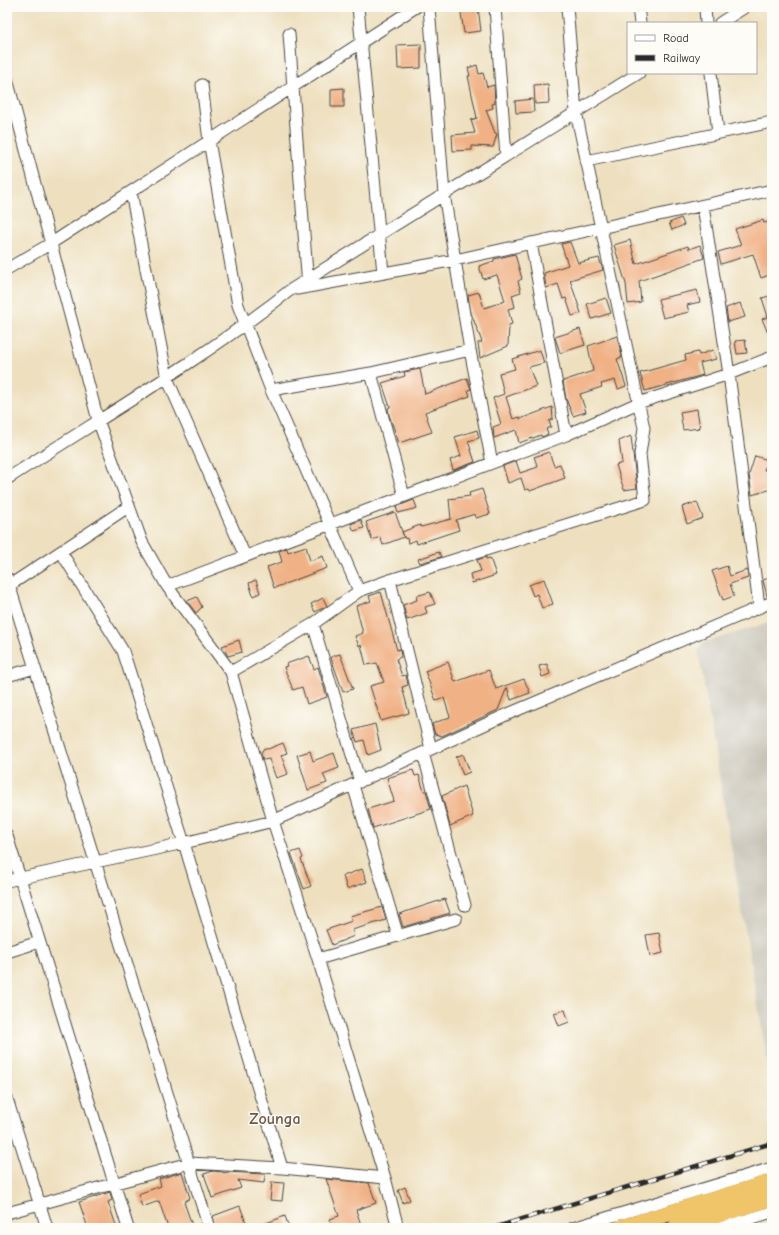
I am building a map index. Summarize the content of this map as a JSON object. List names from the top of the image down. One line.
{"districts":["Zounga"],"legend":["Road","Railway"]}
